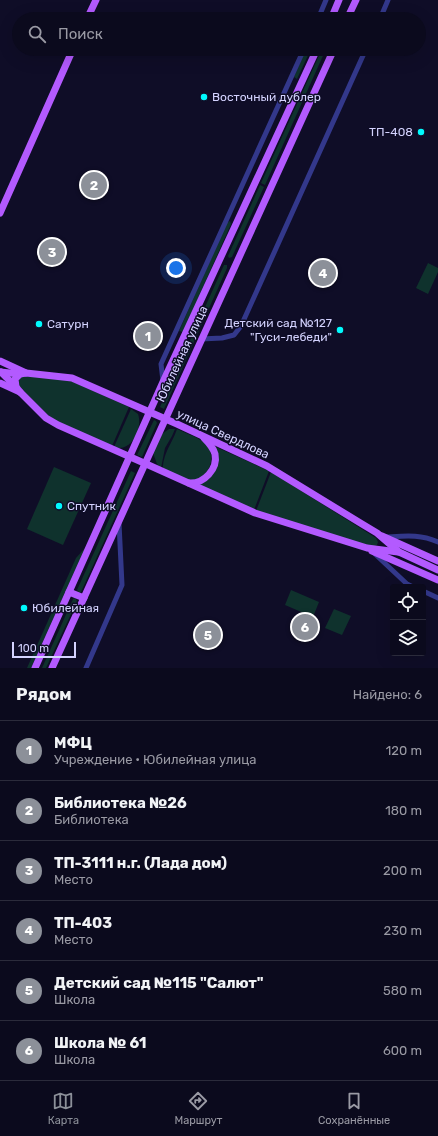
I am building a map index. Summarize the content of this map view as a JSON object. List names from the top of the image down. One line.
{"streets":{"main road":["Юбилейная улица","улица Свердлова"]},"crossings":[["Юбилейная улица","улица Свердлова"]],"places":["Восточный дублер","ТП-408","Сатурн","Детский сад №127 \"Гуси-лебеди\"","Спутник","Юбилейная"],"scale_bar":"100 m","page":{"search":"Поиск","pins":["2","3","4","1","6","5"],"scale":"100 m","heading":["Рядом","Найдено: 6"],"list":[{"mark":"1","name":"МФЦ","note":"Учреждение · Юбилейная улица","value":"120 m"},{"mark":"2","name":"Библиотека №26","note":"Библиотека","value":"180 m"},{"mark":"3","name":"ТП-3111 н.г. (Лада дом)","note":"Место","value":"200 m"},{"mark":"4","name":"ТП-403","note":"Место","value":"230 m"},{"mark":"5","name":"Детский сад №115 \"Салют\"","note":"Школа","value":"580 m"},{"mark":"6","name":"Школа № 61","note":"Школа","value":"600 m"}],"nav":["Карта","Маршрут","Сохранённые"]}}
